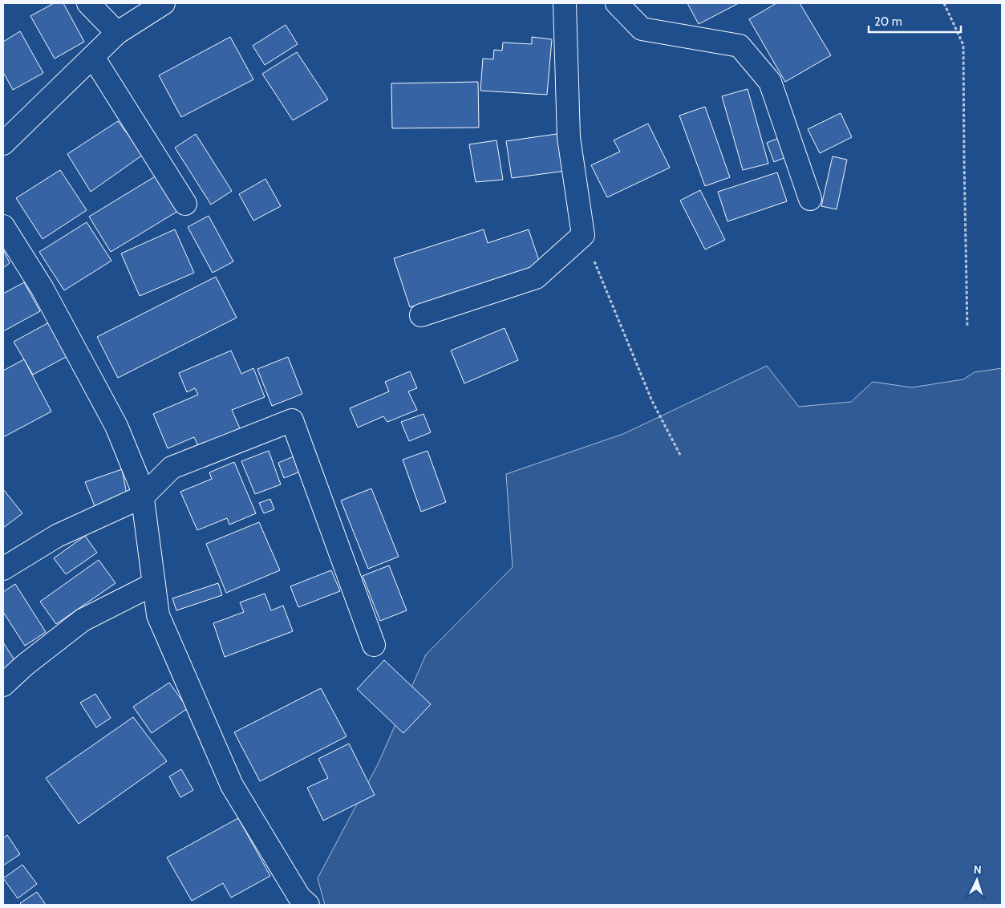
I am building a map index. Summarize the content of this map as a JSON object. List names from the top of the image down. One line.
{"scale_bar":"20 m","north":"top"}
